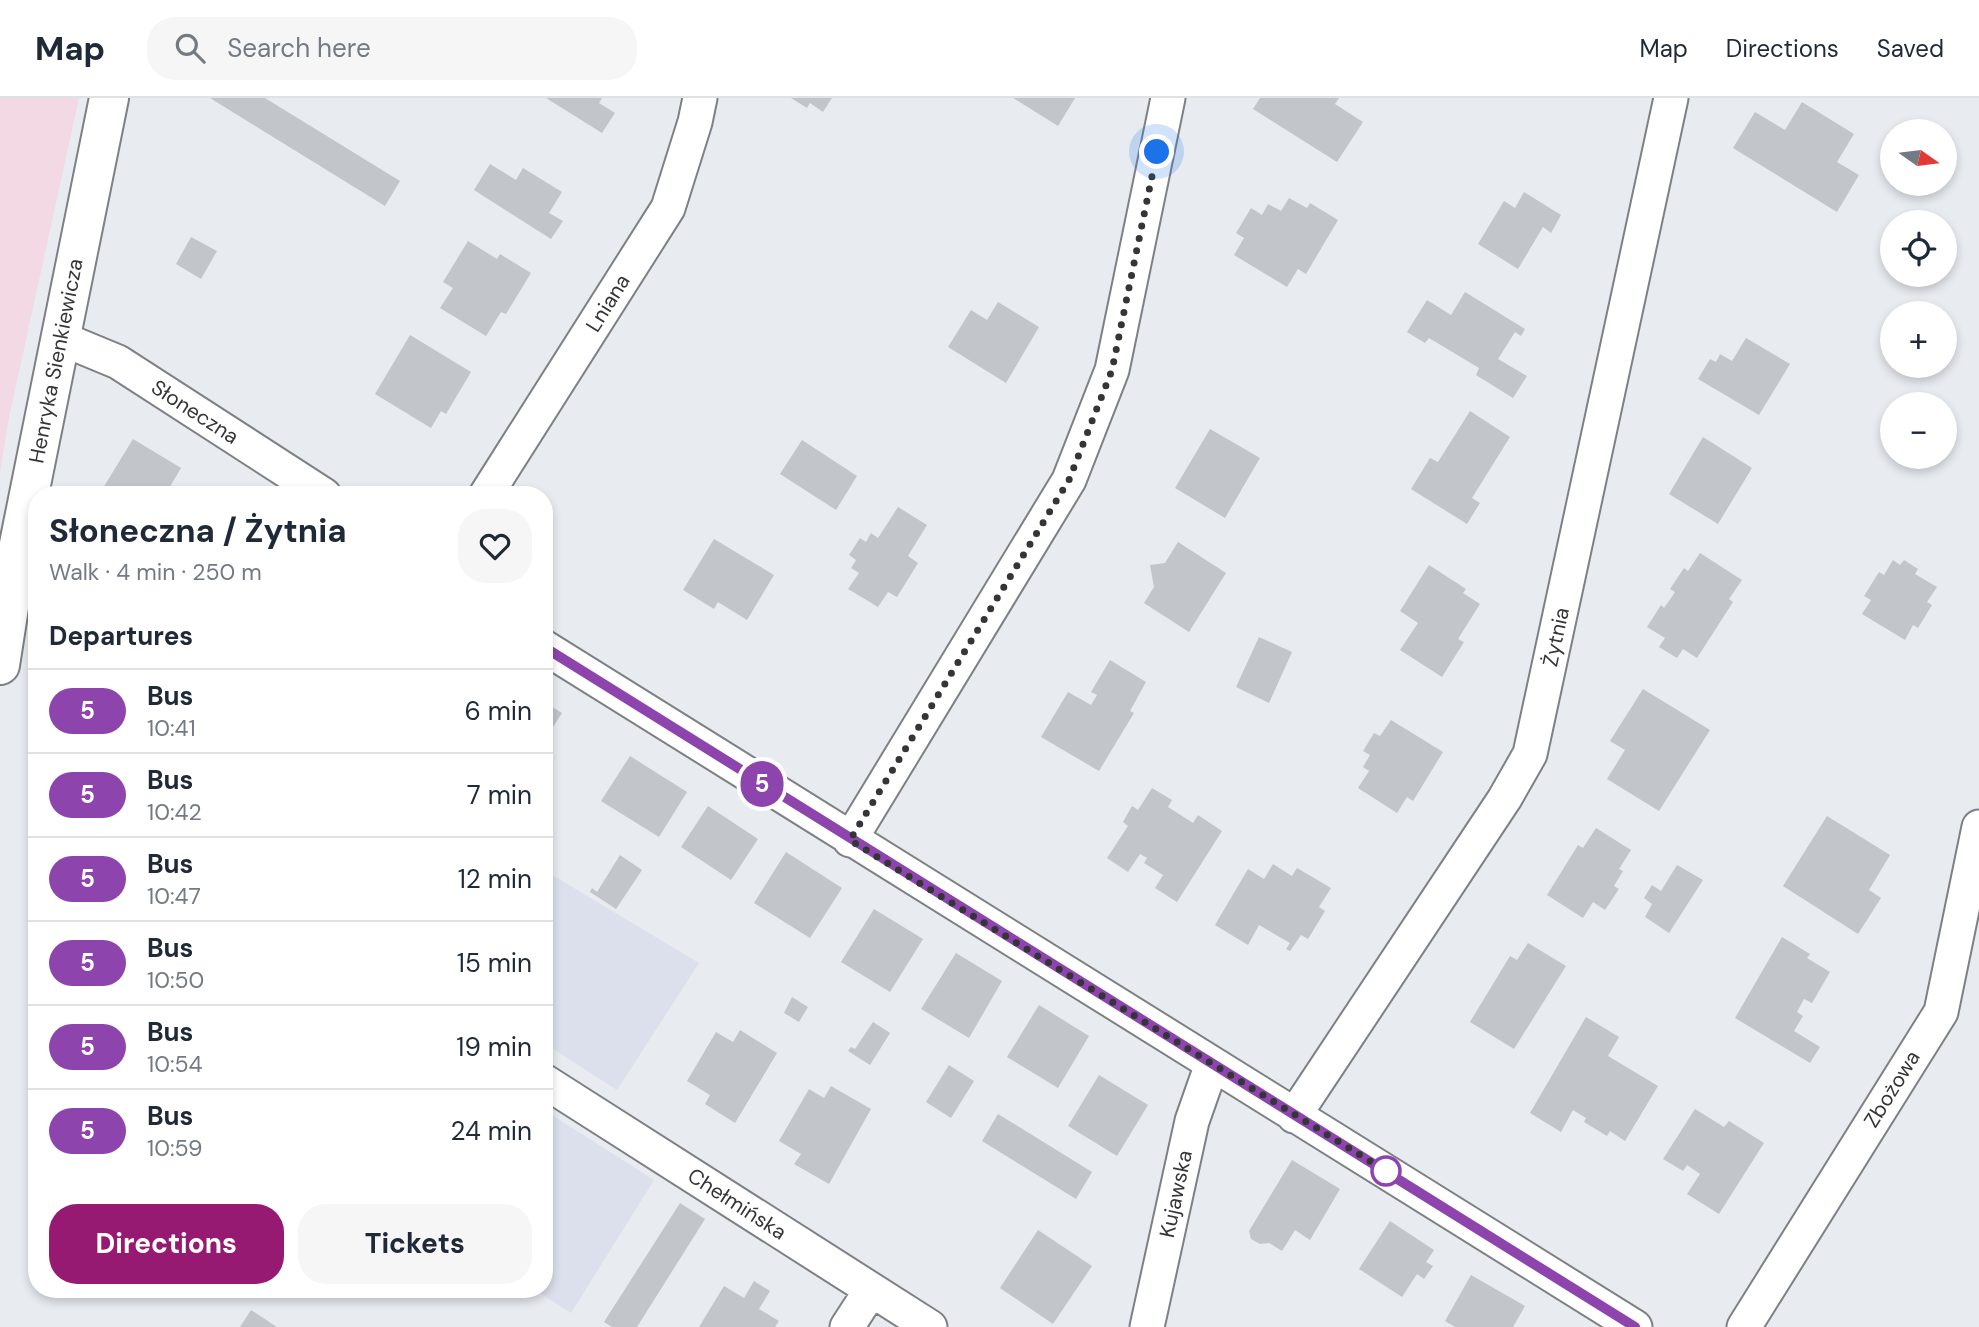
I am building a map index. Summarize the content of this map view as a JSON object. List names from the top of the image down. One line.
{"streets":{"street":["Lniana","Henryka Sienkiewicza","Słoneczna","Żytnia","Zbożowa","Kujawska","Chełmińska"]},"crossings":[["Henryka Sienkiewicza","Słoneczna"]],"lines":["bus line 5"],"north":"right","page":{"header":"Map","search":"Search here","nav":["Map","Directions","Saved"],"on_map":"5","map_buttons":["+","−"],"heading":[["Słoneczna / Żytnia","Walk · 4 min · 250 m"],"Departures"],"list":[{"mark":"5","name":"Bus","note":"10:41","value":"6 min"},{"mark":"5","name":"Bus","note":"10:42","value":"7 min"},{"mark":"5","name":"Bus","note":"10:47","value":"12 min"},{"mark":"5","name":"Bus","note":"10:50","value":"15 min"},{"mark":"5","name":"Bus","note":"10:54","value":"19 min"},{"mark":"5","name":"Bus","note":"10:59","value":"24 min"}],"buttons":["Directions","Tickets"]}}
